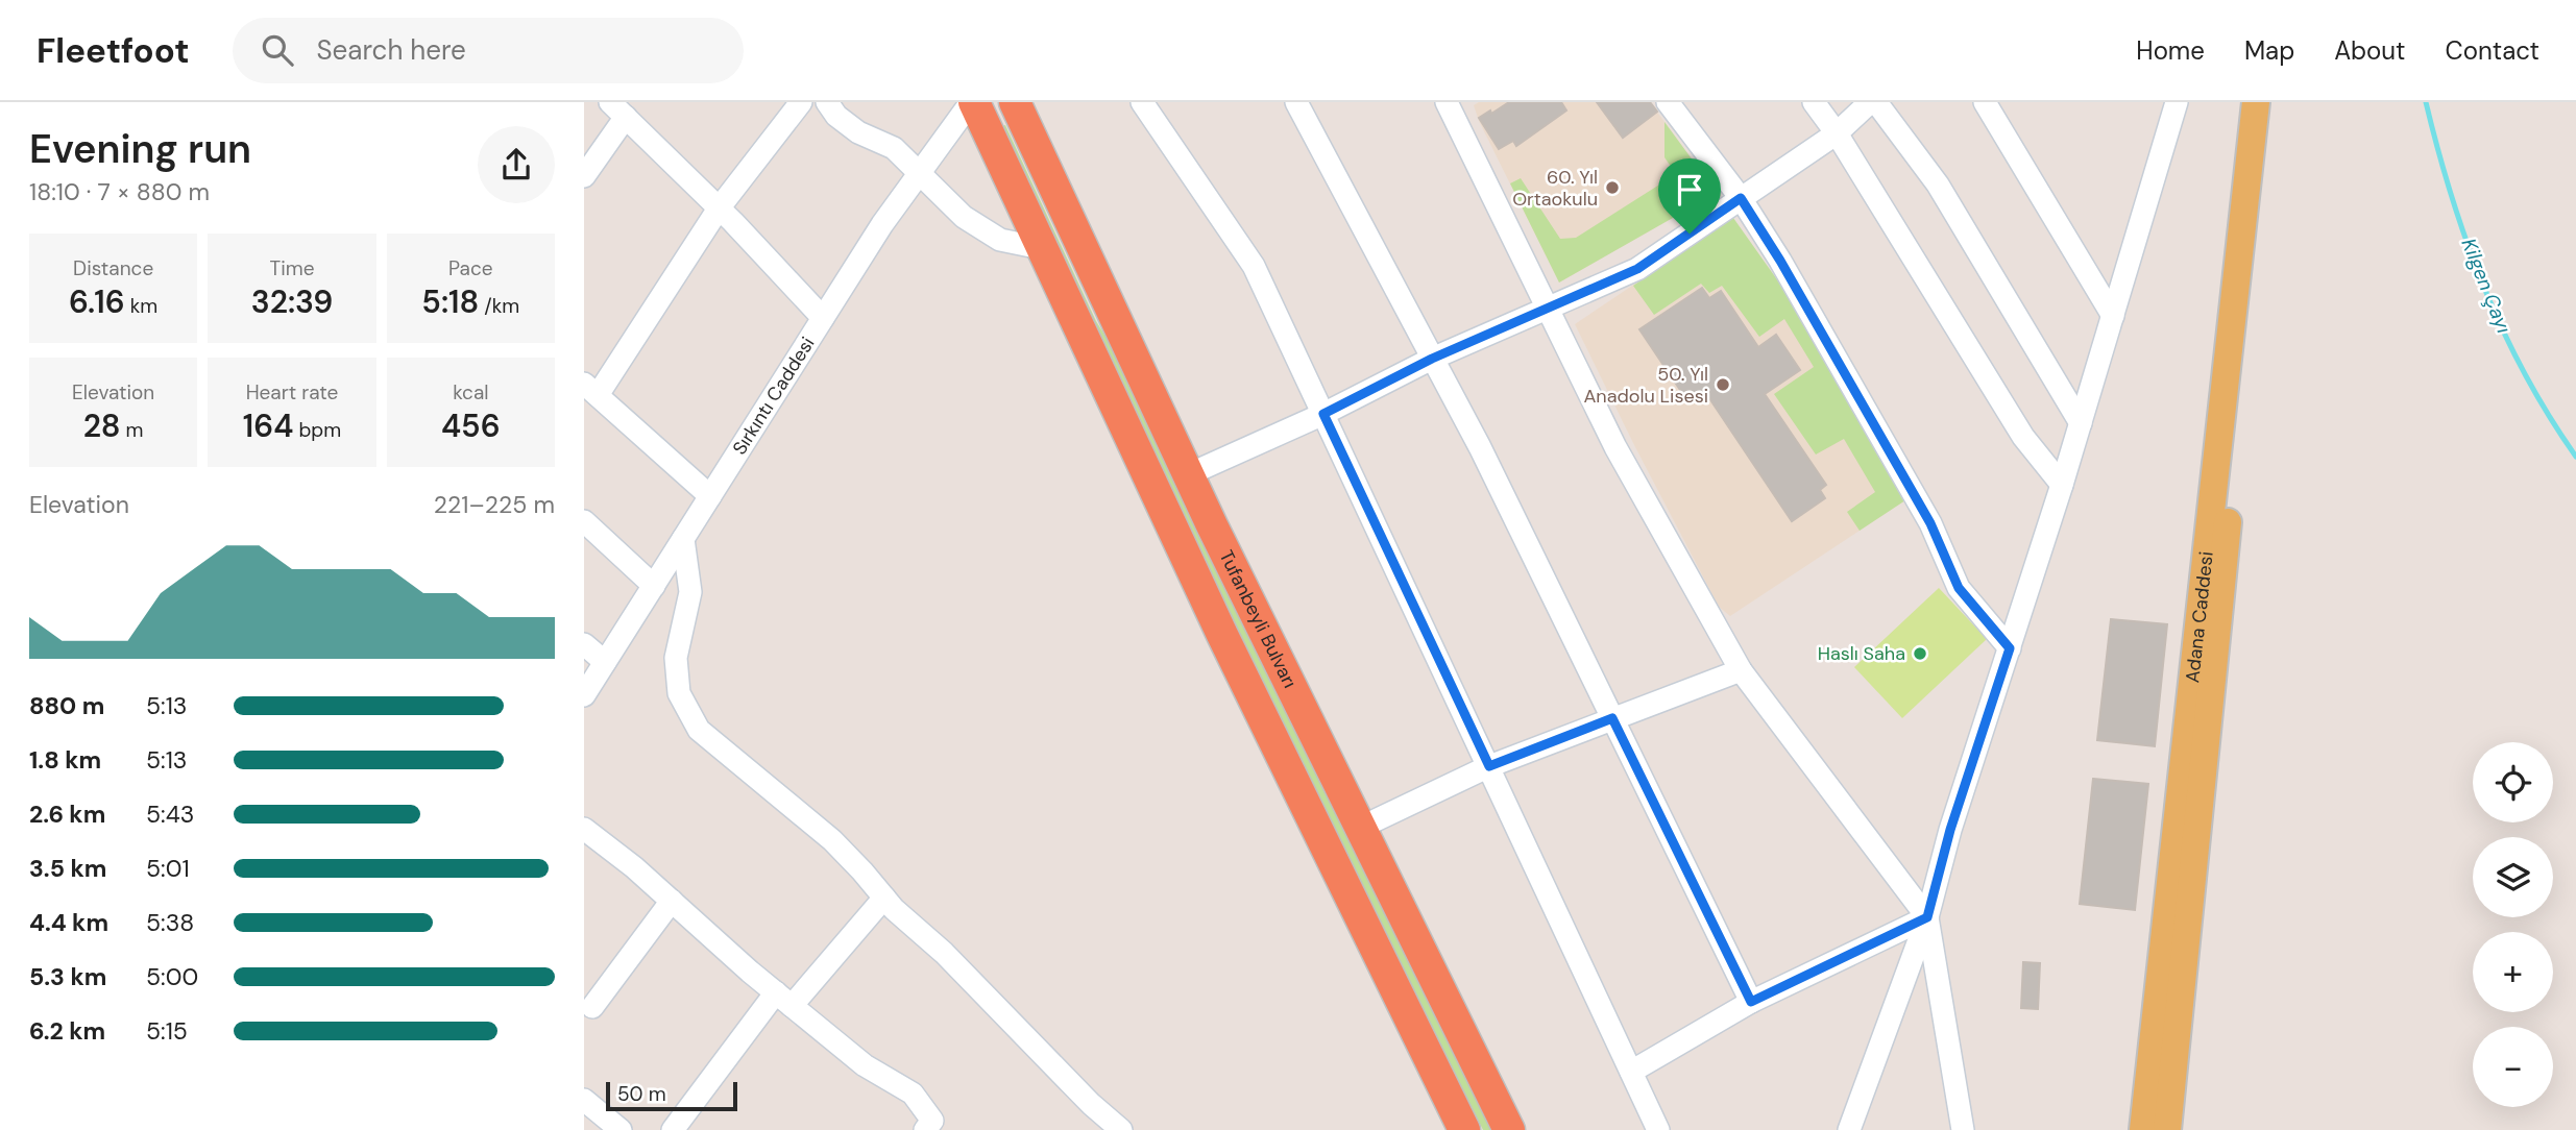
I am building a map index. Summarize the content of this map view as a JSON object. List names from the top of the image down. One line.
{"streets":{"highway":["Tufanbeyli Bulvarı"],"main road":["Adana Caddesi"],"street":["Sırkıntı Caddesi"]},"crossings":[["Sırkıntı Caddesi","Tufanbeyli Bulvarı"]],"water":["Kilgen Çayı"],"places":["60. Yıl Ortaokulu","50. Yıl Anadolu Lisesi","Haslı Saha"],"scale_bar":"50 m","page":{"header":"Fleetfoot","search":"Search here","nav":["Home","Map","About","Contact"],"heading":["Evening run","18:10 · 7 × 880 m"],"stats":[["Distance","6.16 km"],["Time","32:39"],["Pace","5:18 /km"],["Elevation","28 m"],["Heart rate","164 bpm"],["kcal","456"]],"chart":["Elevation","221–225 m"],"list":[{"name":"880 m","note":"5:13"},{"name":"1.8 km","note":"5:13"},{"name":"2.6 km","note":"5:43"},{"name":"3.5 km","note":"5:01"},{"name":"4.4 km","note":"5:38"},{"name":"5.3 km","note":"5:00"},{"name":"6.2 km","note":"5:15"}],"map_buttons":["+","−"],"scale":"50 m"}}
